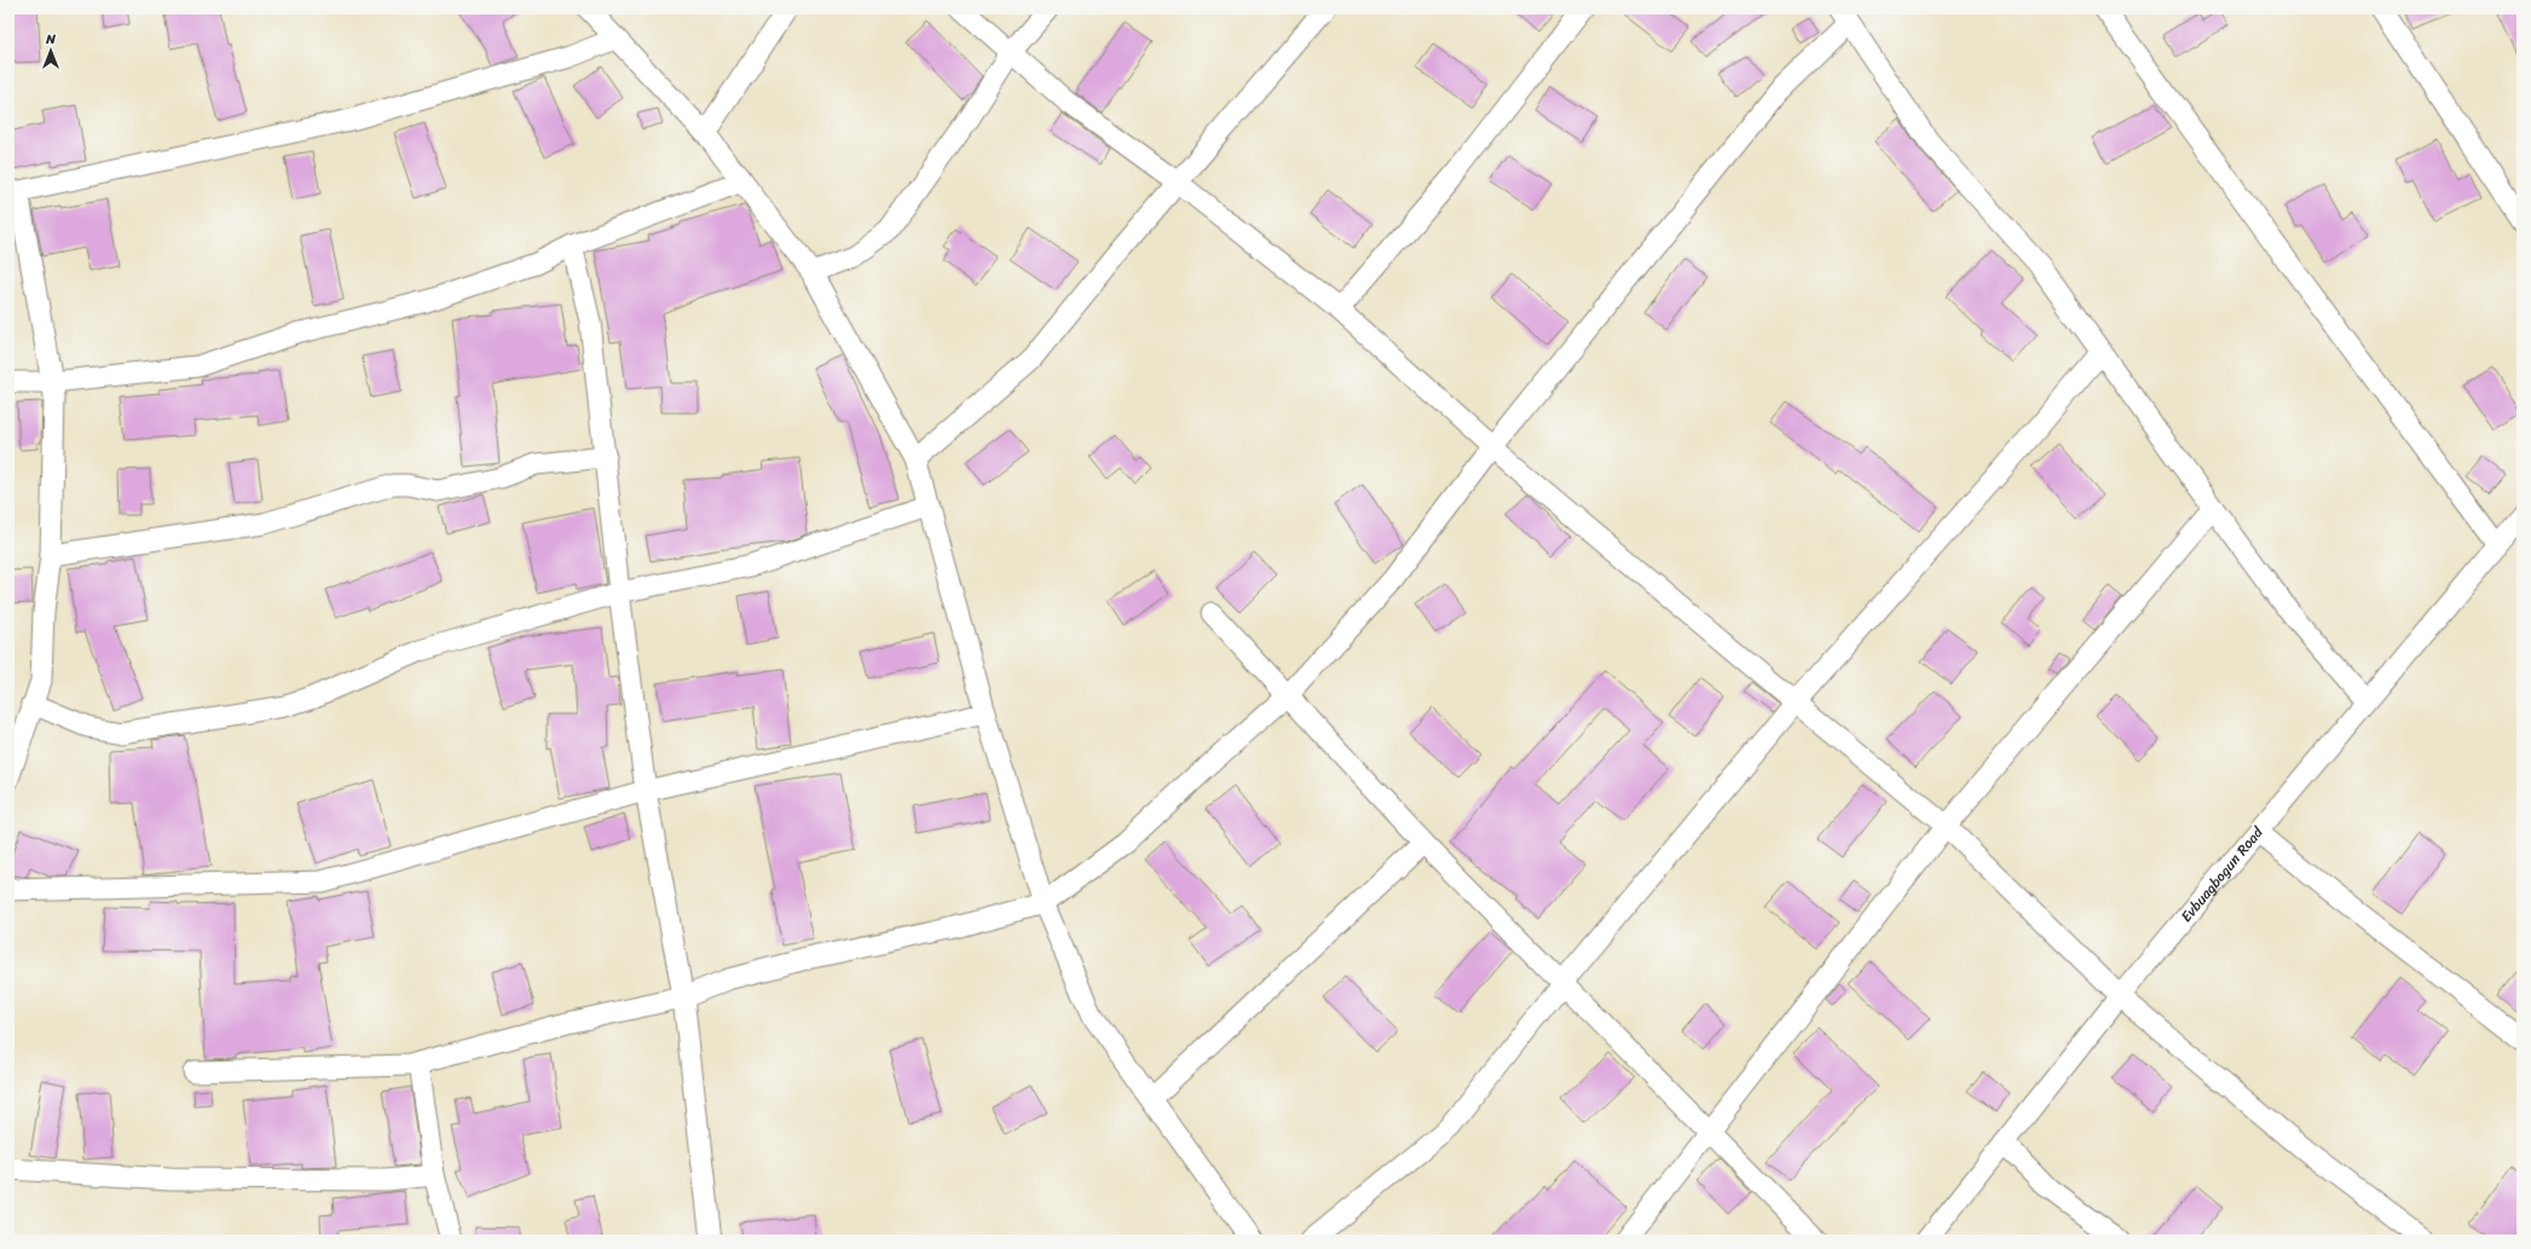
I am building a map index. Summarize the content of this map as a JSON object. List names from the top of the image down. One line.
{"streets":{"street":["Evbuagbogun Road"]},"north":"top"}
